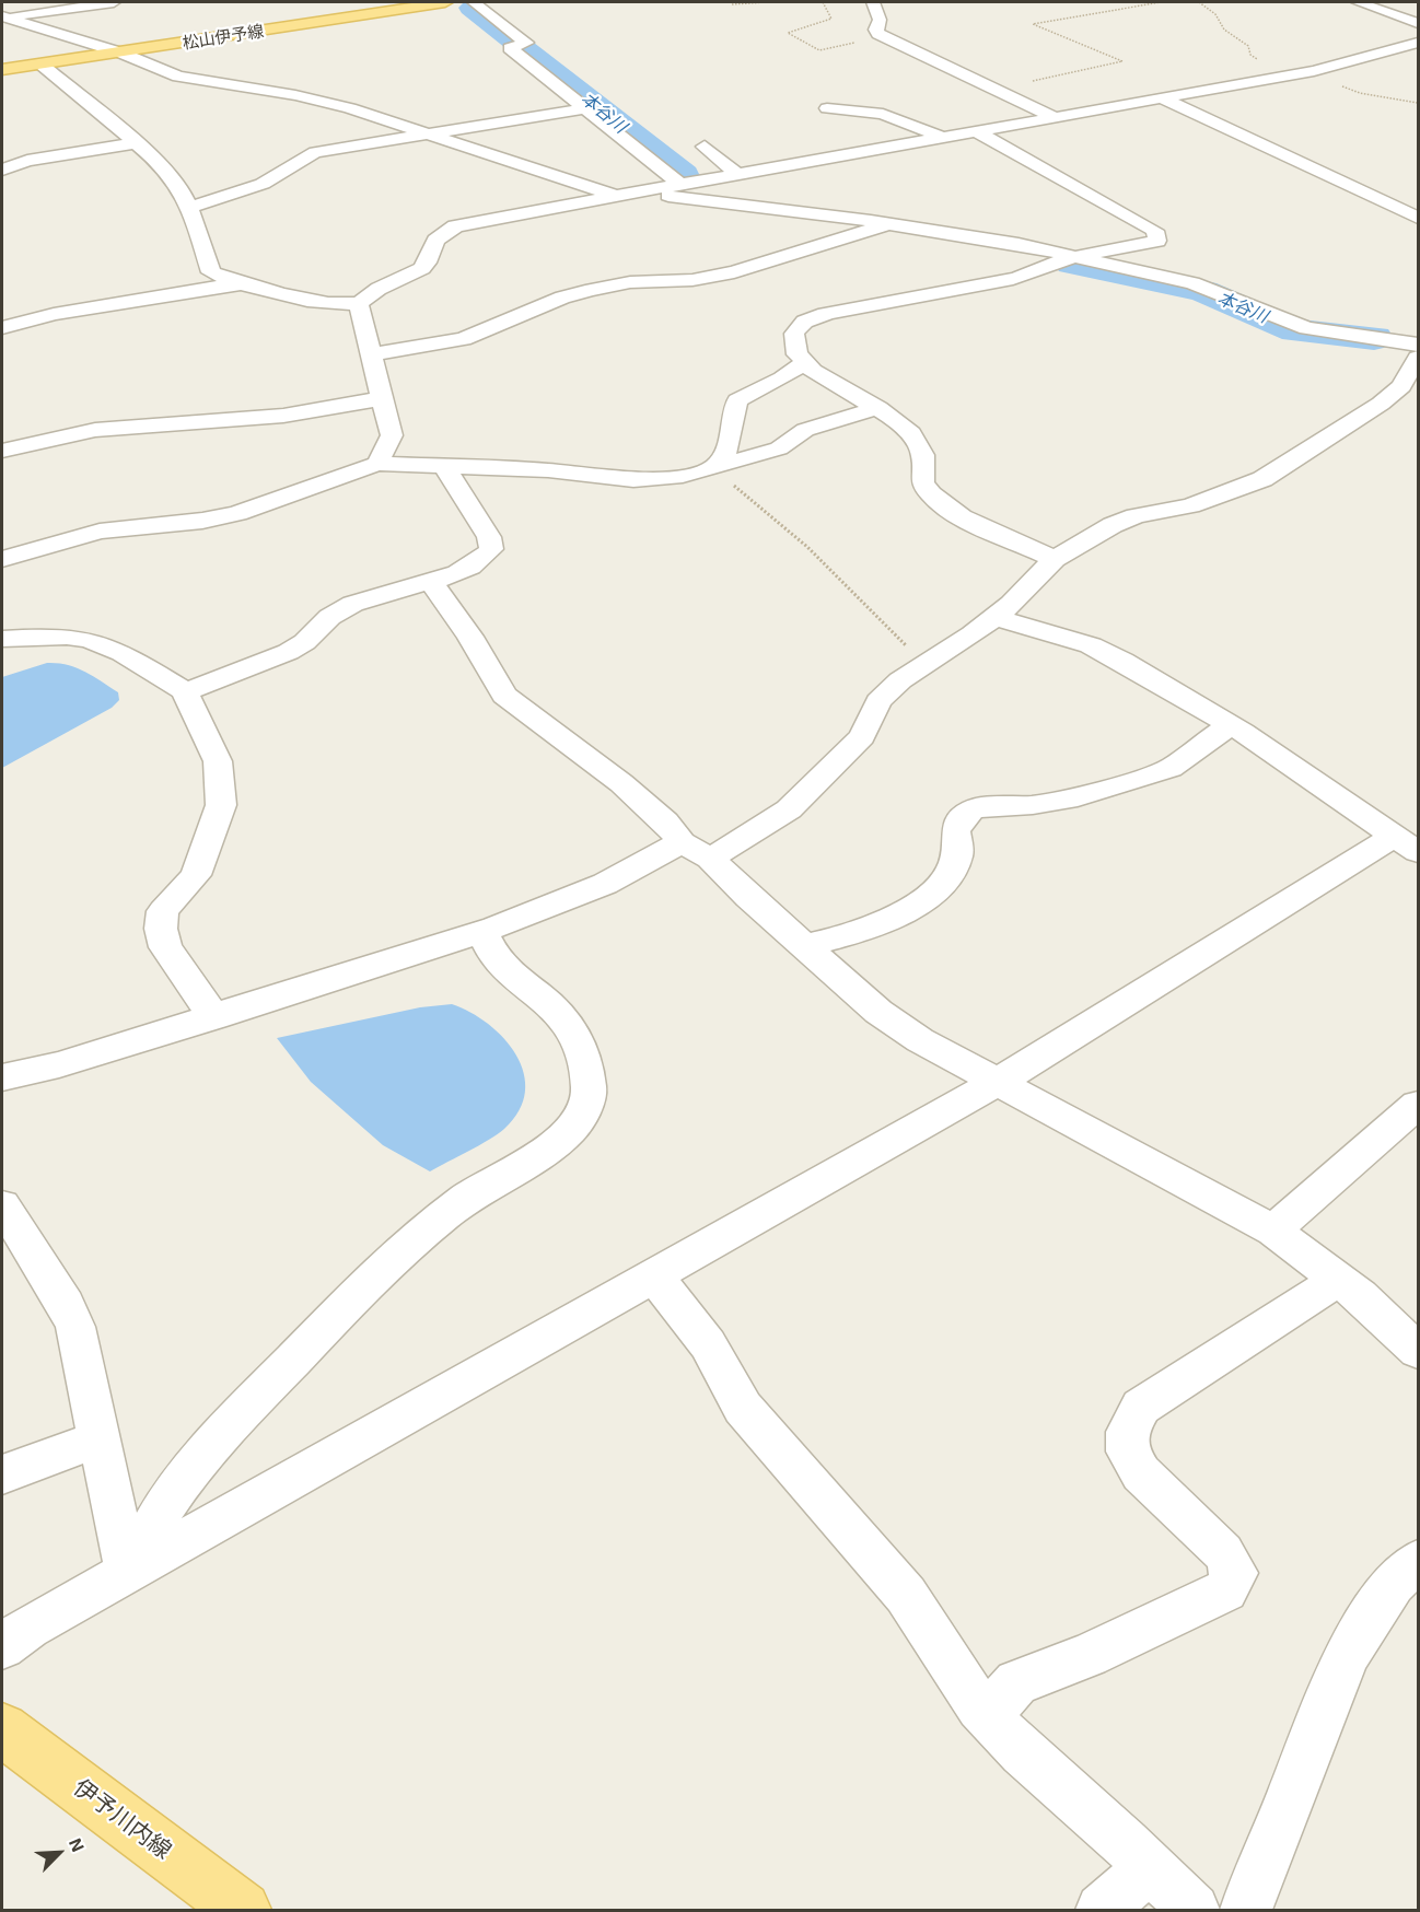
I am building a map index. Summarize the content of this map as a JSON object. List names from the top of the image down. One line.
{"streets":{"main road":["松山伊予線","伊予川内線"]},"water":["本谷川"],"north":"top right"}
